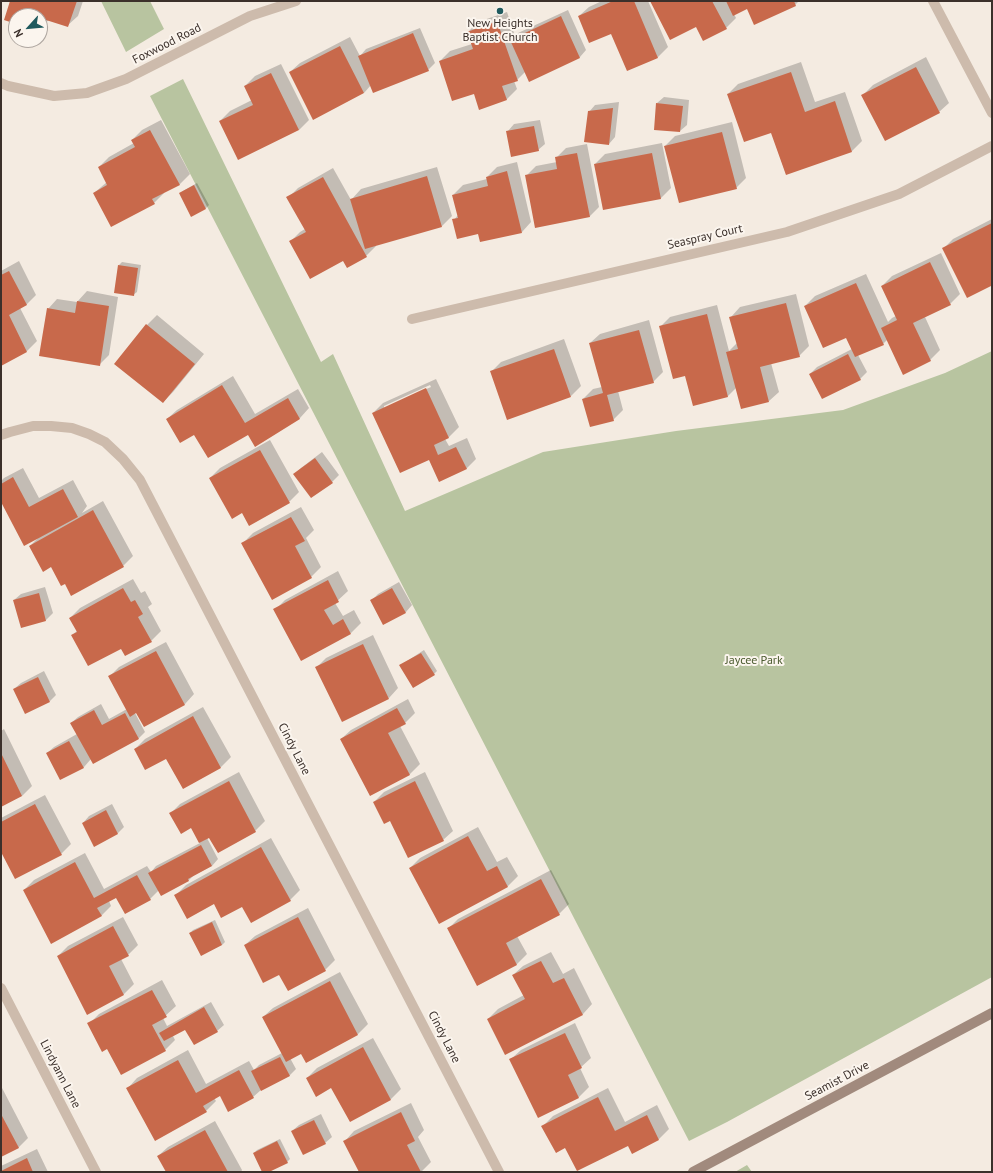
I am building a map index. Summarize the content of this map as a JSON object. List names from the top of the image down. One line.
{"streets":{"street":["Foxwood Road","Seaspray Court","Cindy Lane","Lindyann Lane","Seamist Drive"]},"parks":["Jaycee Park"],"places":["New Heights Baptist Church"],"north":"bottom left"}
